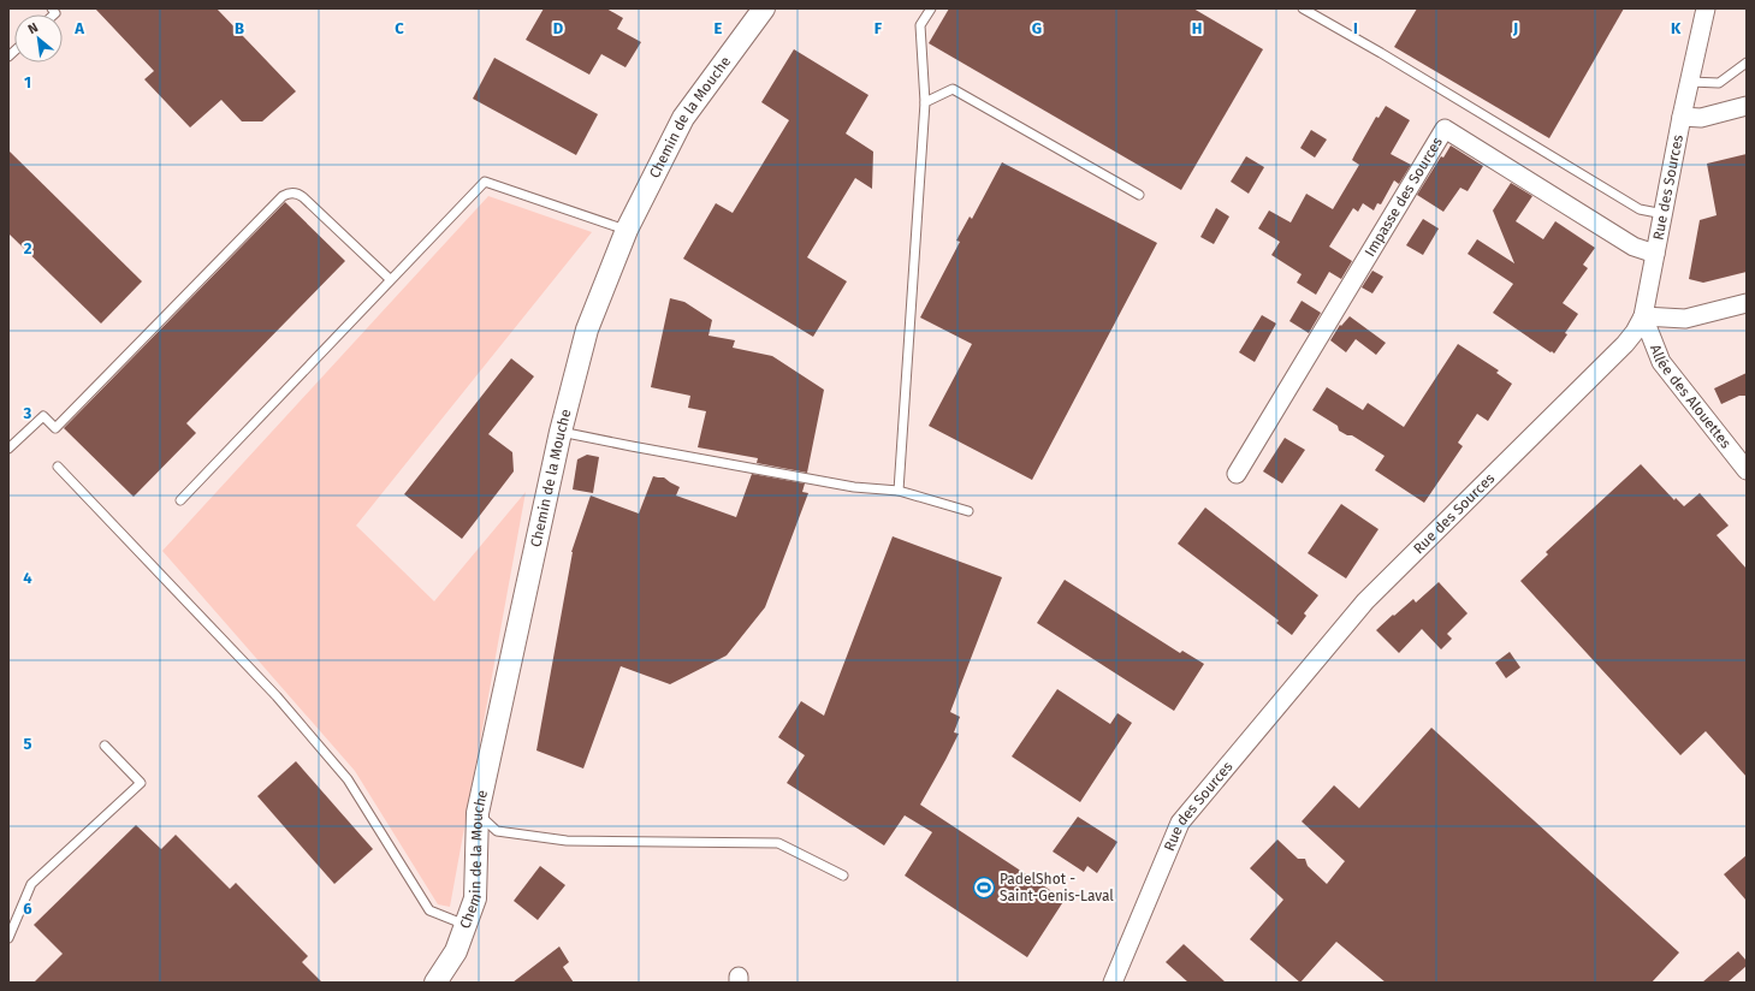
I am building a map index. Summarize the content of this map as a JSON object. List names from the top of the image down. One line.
{"streets":{"street":["Chemin de la Mouche","Rue des Sources","Impasse des Sources","Allée des Alouettes"]},"crossings":[["Rue des Sources","Impasse des Sources"],["Rue des Sources","Allée des Alouettes"]],"places":{"sports":["PadelShot - Saint-Genis-Laval"]},"north":"top left","grid":{"columns":["A","B","C","D","E","F","G","H","I","J","K"],"rows":["1","2","3","4","5","6"]}}
